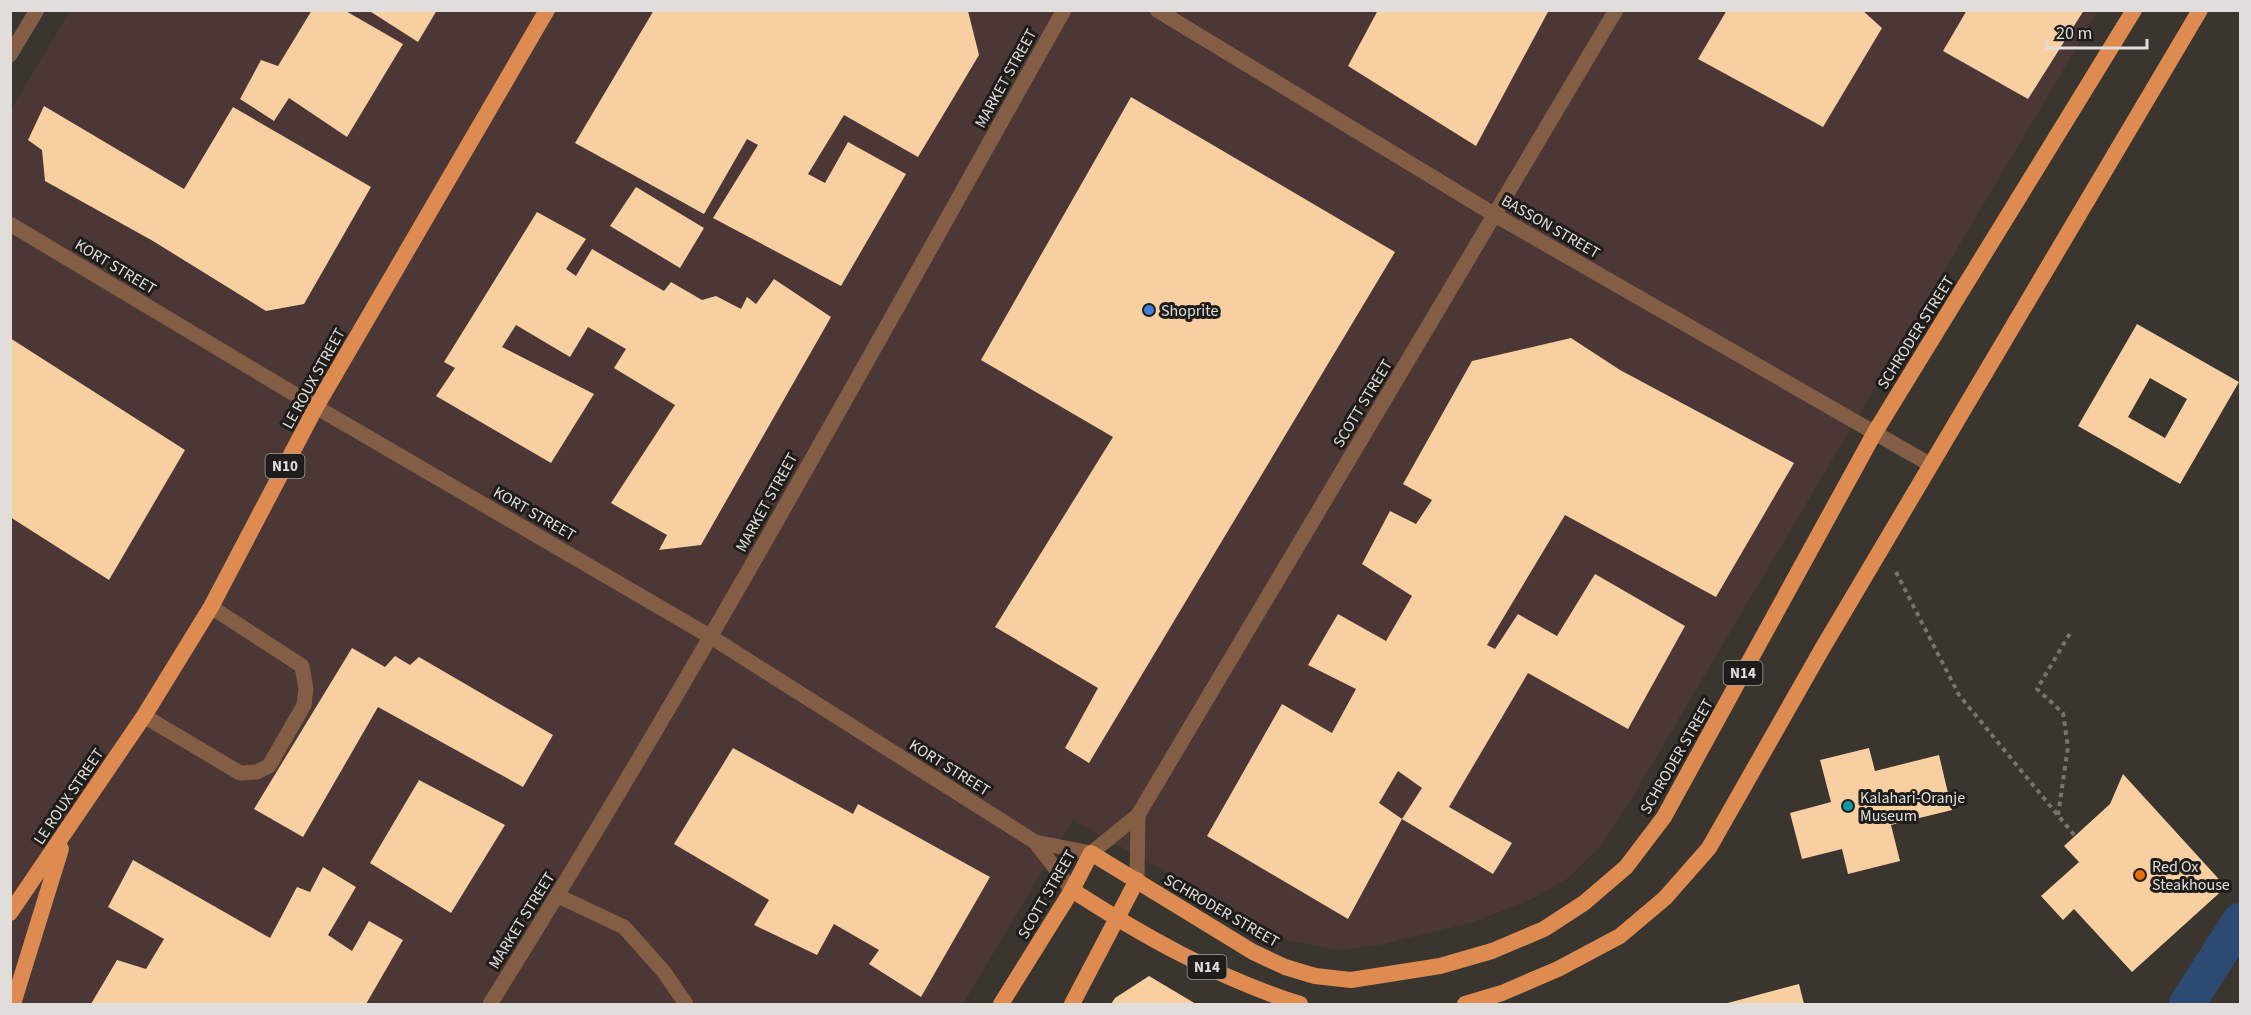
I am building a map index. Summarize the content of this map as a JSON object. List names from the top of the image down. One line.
{"streets":{"highway":["SCHRODER STREET","LE ROUX STREET","SCOTT STREET","N10","N14"],"street":["MARKET STREET","BASSON STREET","KORT STREET"]},"crossings":[["MARKET STREET","KORT STREET"],["BASSON STREET","SCHRODER STREET"],["BASSON STREET","SCOTT STREET"],["KORT STREET","SCHRODER STREET"],["KORT STREET","LE ROUX STREET"],["SCHRODER STREET","SCOTT STREET"],["SCOTT STREET","N14"]],"places":["Shoprite","Kalahari-Oranje Museum","Red Ox Steakhouse"],"scale_bar":"20 m"}
